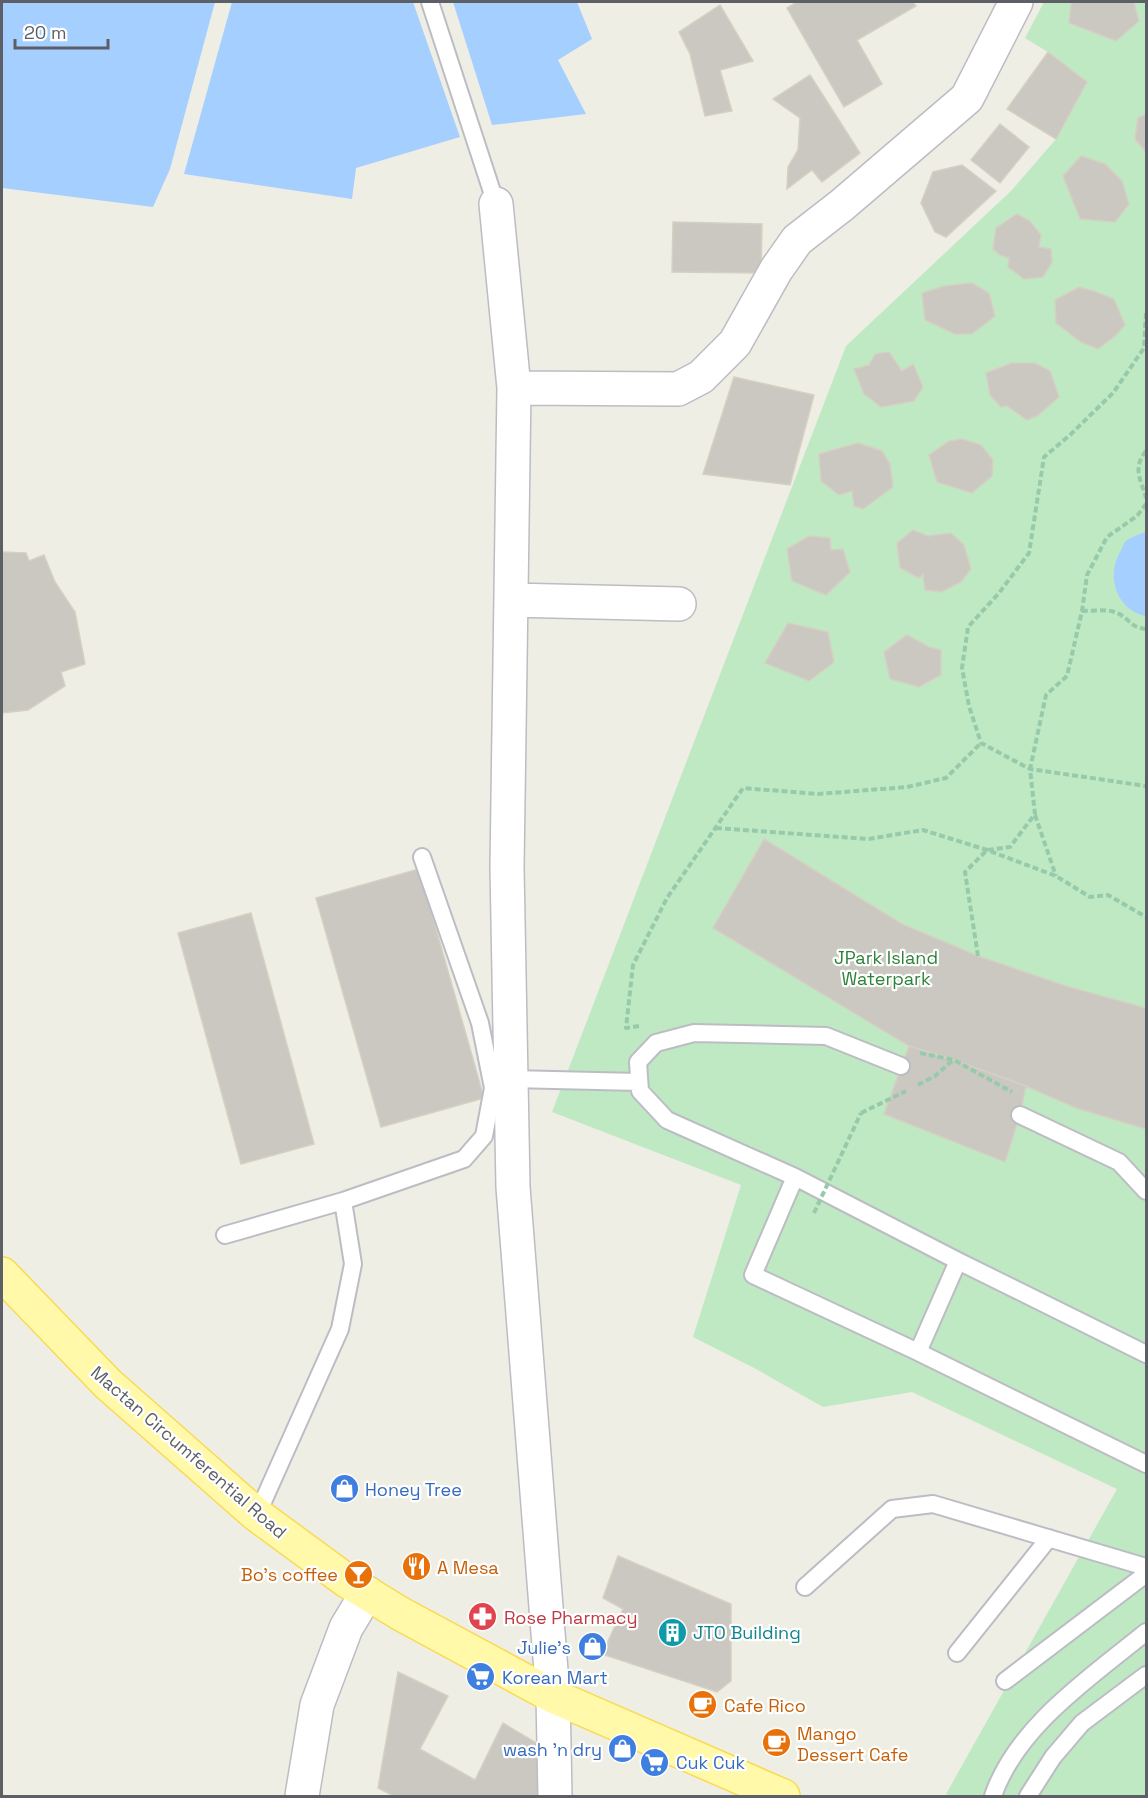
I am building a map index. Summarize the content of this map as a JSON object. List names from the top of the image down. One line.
{"streets":{"main road":["Mactan Circumferential Road"]},"parks":["JPark Island Waterpark"],"places":{"shop":["Honey Tree","Julie's","wash 'n dry"],"restaurant":["A Mesa"],"bar":["Bo's coffee"],"pharmacy":["Rose Pharmacy"],"building":["JTO Building"],"supermarket":["Korean Mart","Cuk Cuk"],"cafe":["Cafe Rico","Mango Dessert Cafe"]},"scale_bar":"20 m"}
